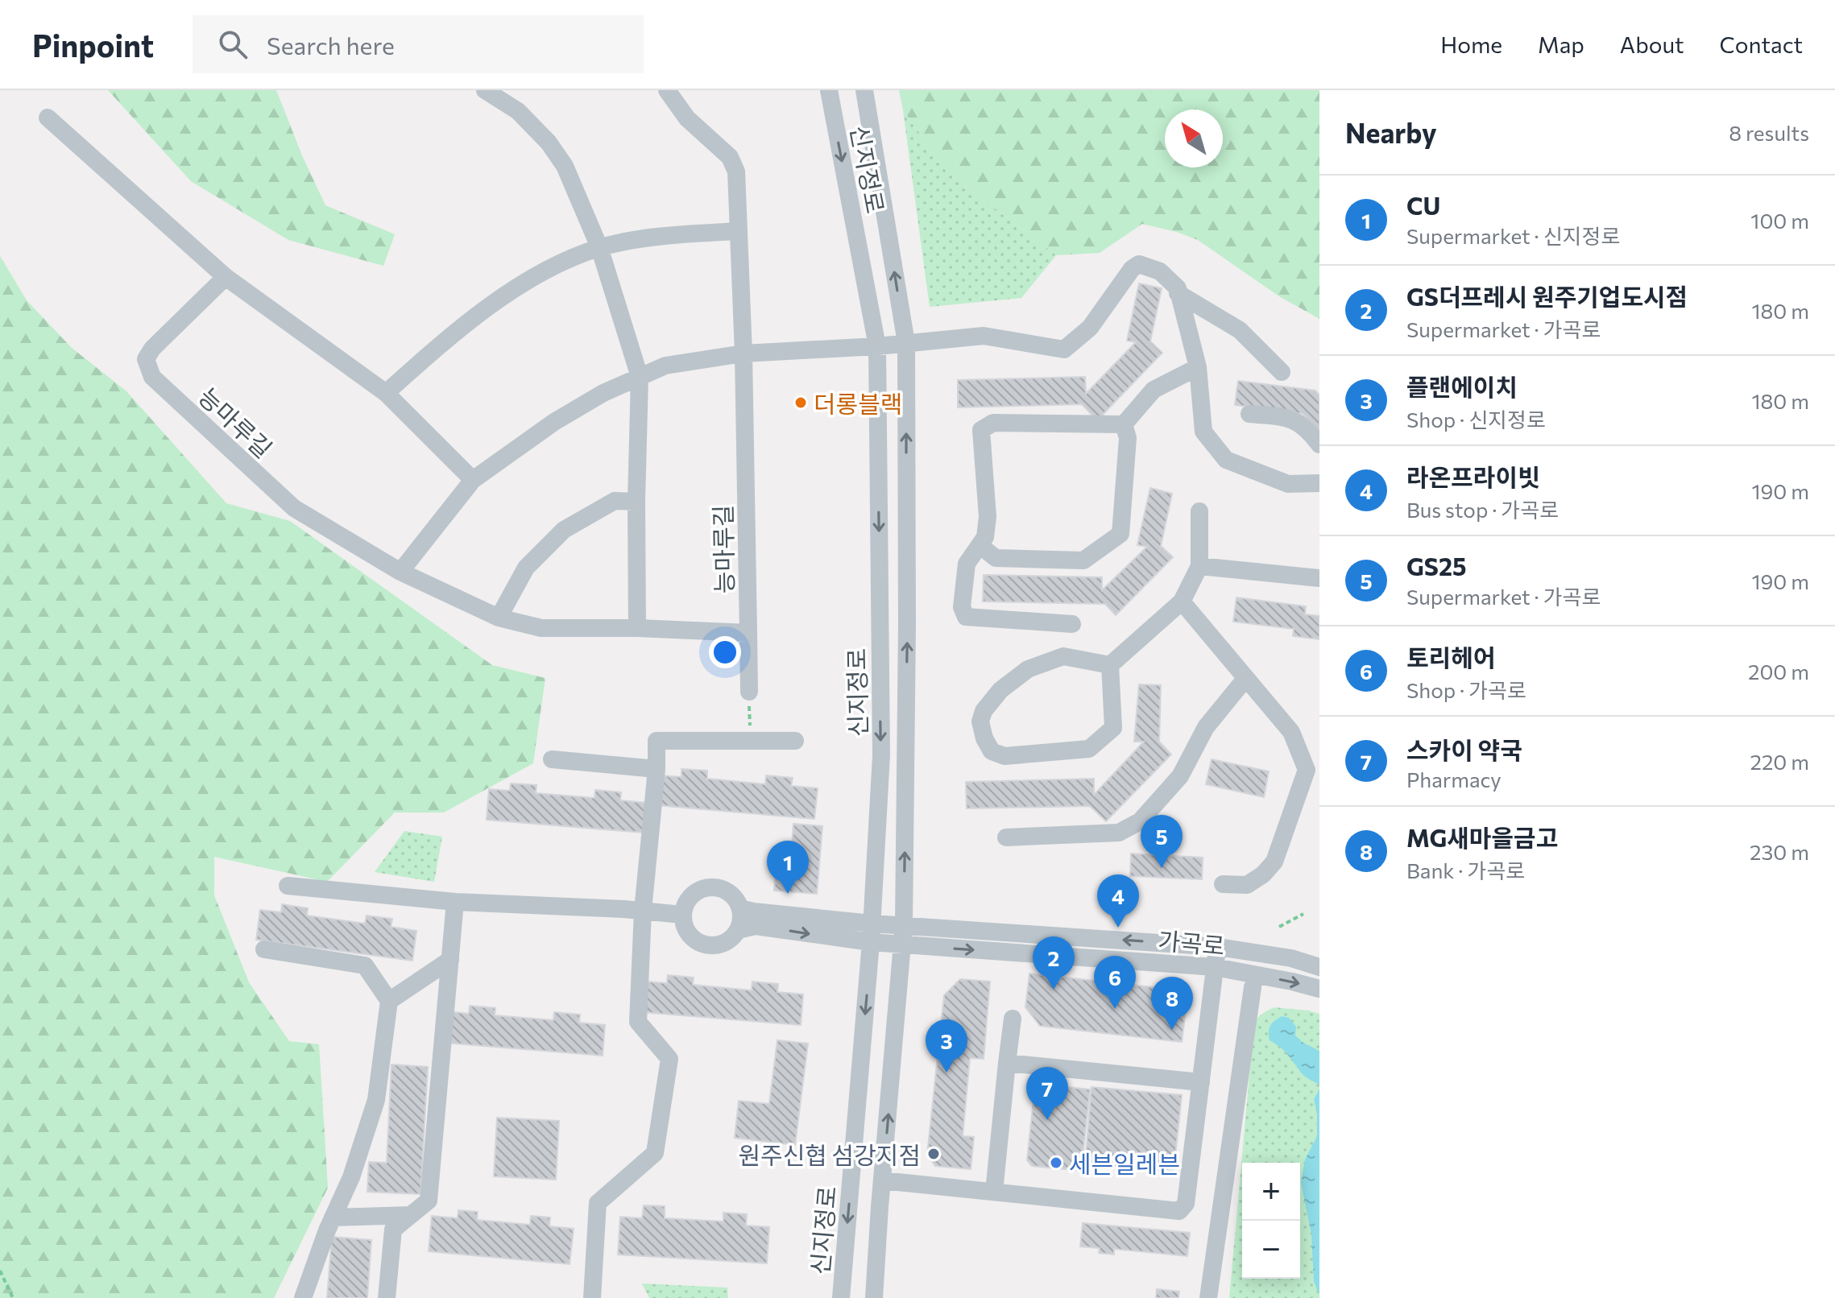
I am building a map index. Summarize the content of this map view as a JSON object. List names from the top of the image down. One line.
{"streets":{"street":["신지정로","능마루길","가곡로"]},"crossings":[["신지정로","가곡로"]],"places":["더롱블랙","원주신협 섬강지점","세븐일레븐"],"north":"top left","page":{"header":"Pinpoint","search":"Search here","nav":["Home","Map","About","Contact"],"heading":["Nearby","8 results"],"list":[{"mark":"1","name":"CU","note":"Supermarket · 신지정로","value":"100 m"},{"mark":"2","name":"GS더프레시 원주기업도시점","note":"Supermarket · 가곡로","value":"180 m"},{"mark":"3","name":"플랜에이치","note":"Shop · 신지정로","value":"180 m"},{"mark":"4","name":"라온프라이빗","note":"Bus stop · 가곡로","value":"190 m"},{"mark":"5","name":"GS25","note":"Supermarket · 가곡로","value":"190 m"},{"mark":"6","name":"토리헤어","note":"Shop · 가곡로","value":"200 m"},{"mark":"7","name":"스카이 약국","note":"Pharmacy","value":"220 m"},{"mark":"8","name":"MG새마을금고","note":"Bank · 가곡로","value":"230 m"}],"pins":["5","1","4","2","6","8","3","7"],"map_buttons":["+","−"]}}
